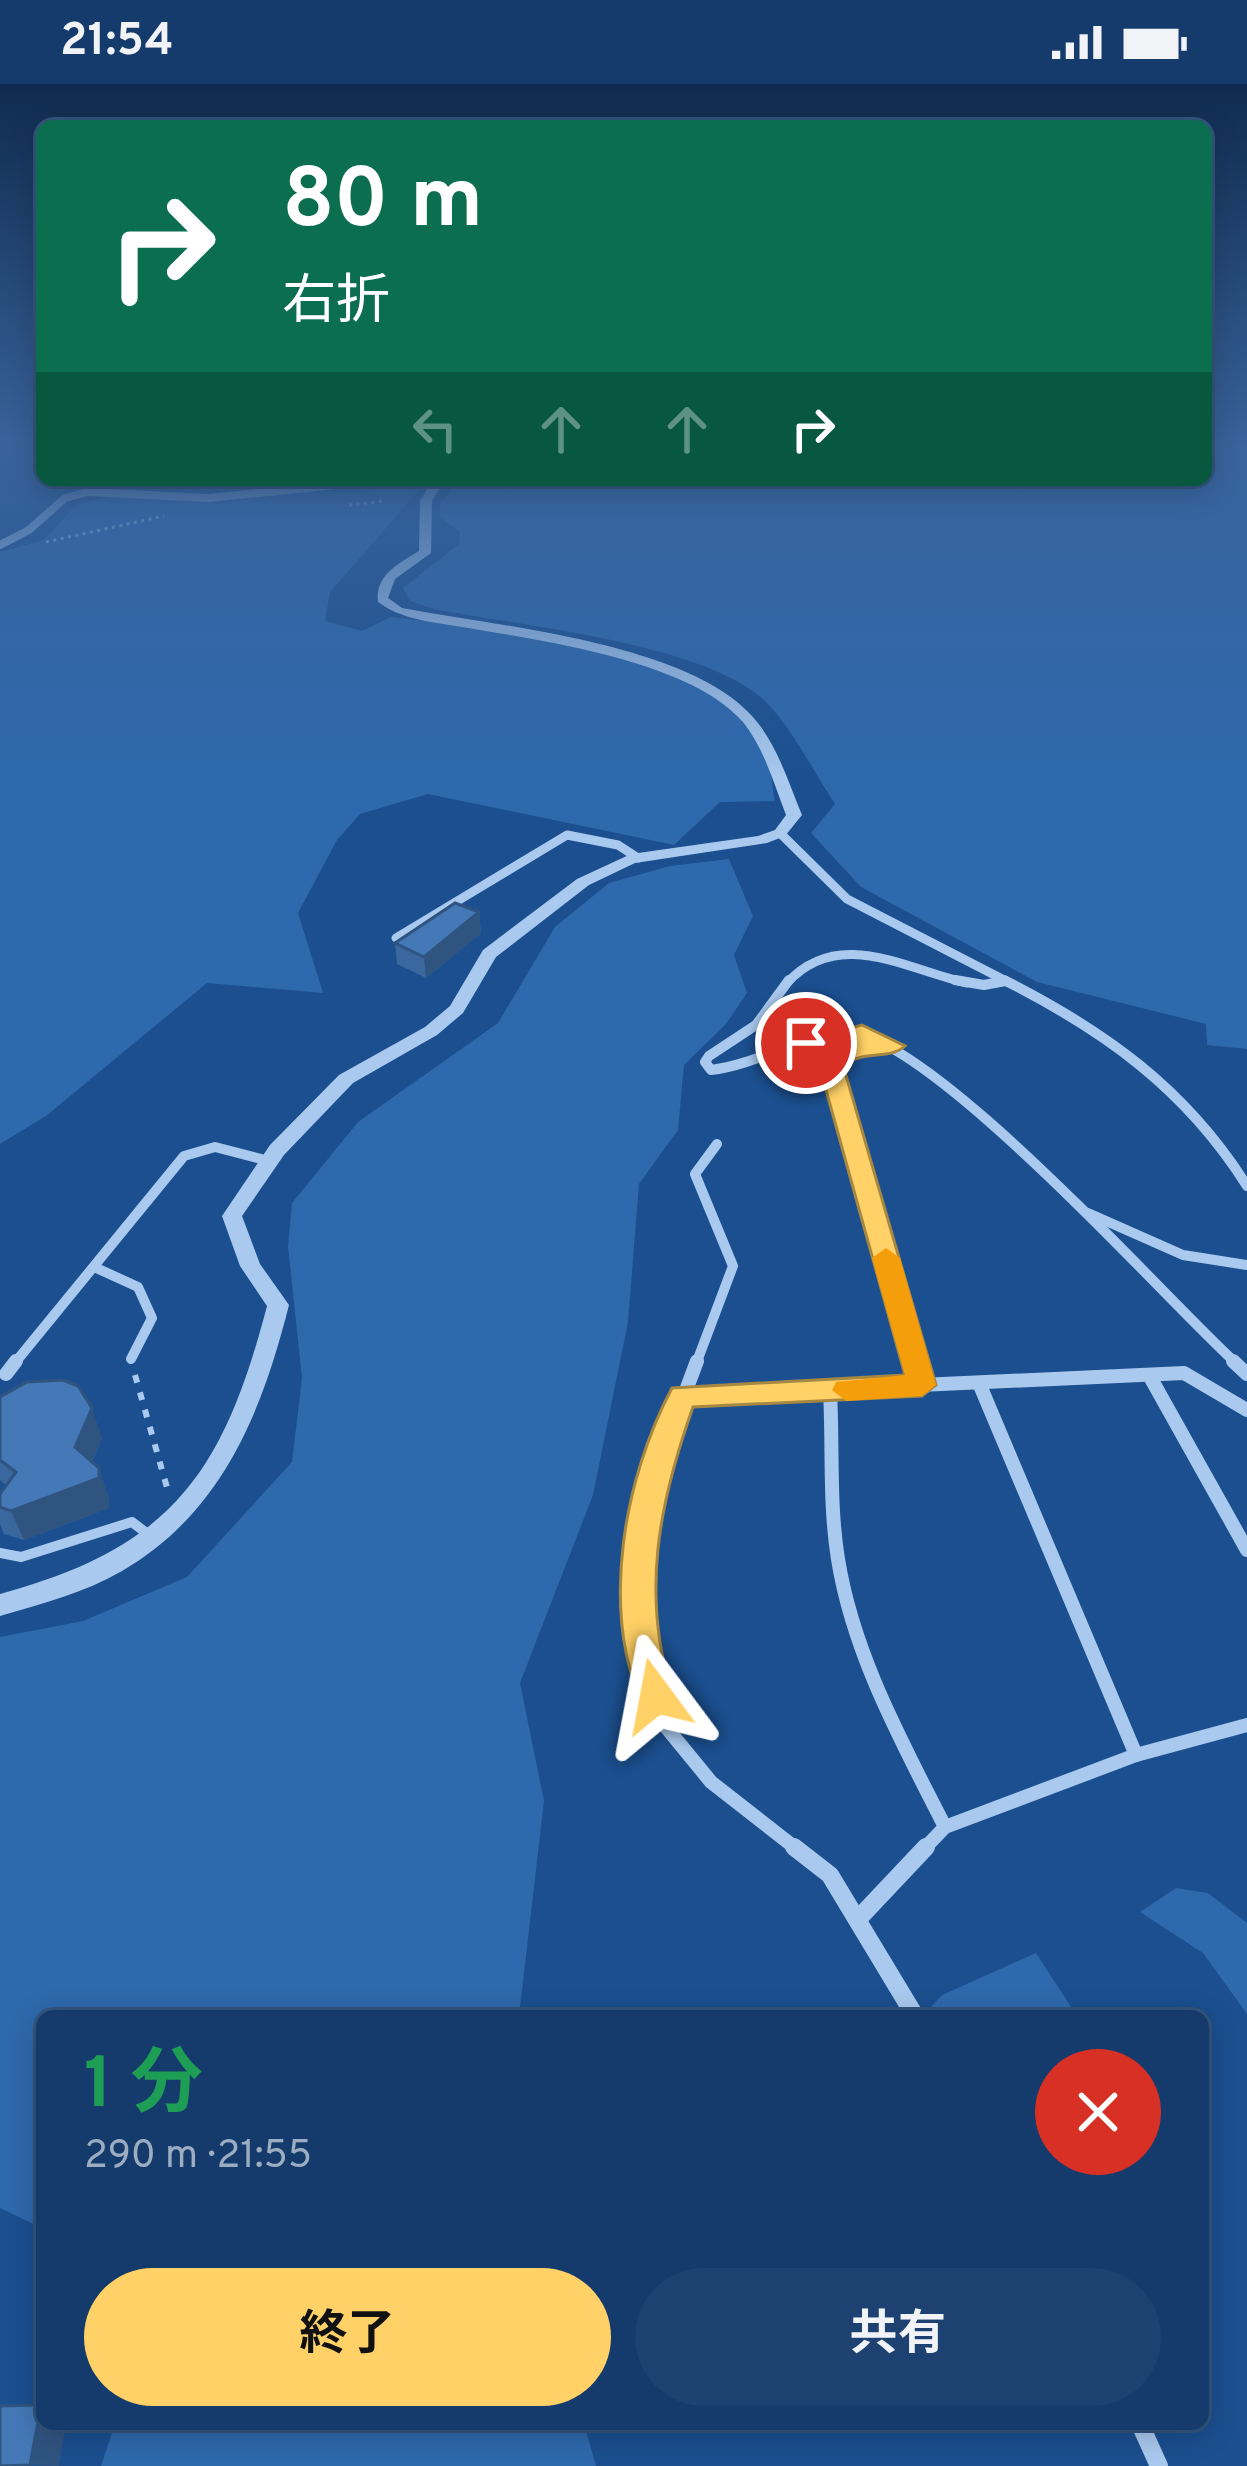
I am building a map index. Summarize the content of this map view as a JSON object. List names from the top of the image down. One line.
{"page":{"status":"21:54","turn":["80 m","右折"],"heading":["1 分","290 m · 21:55"],"buttons":["終了","共有"]}}
